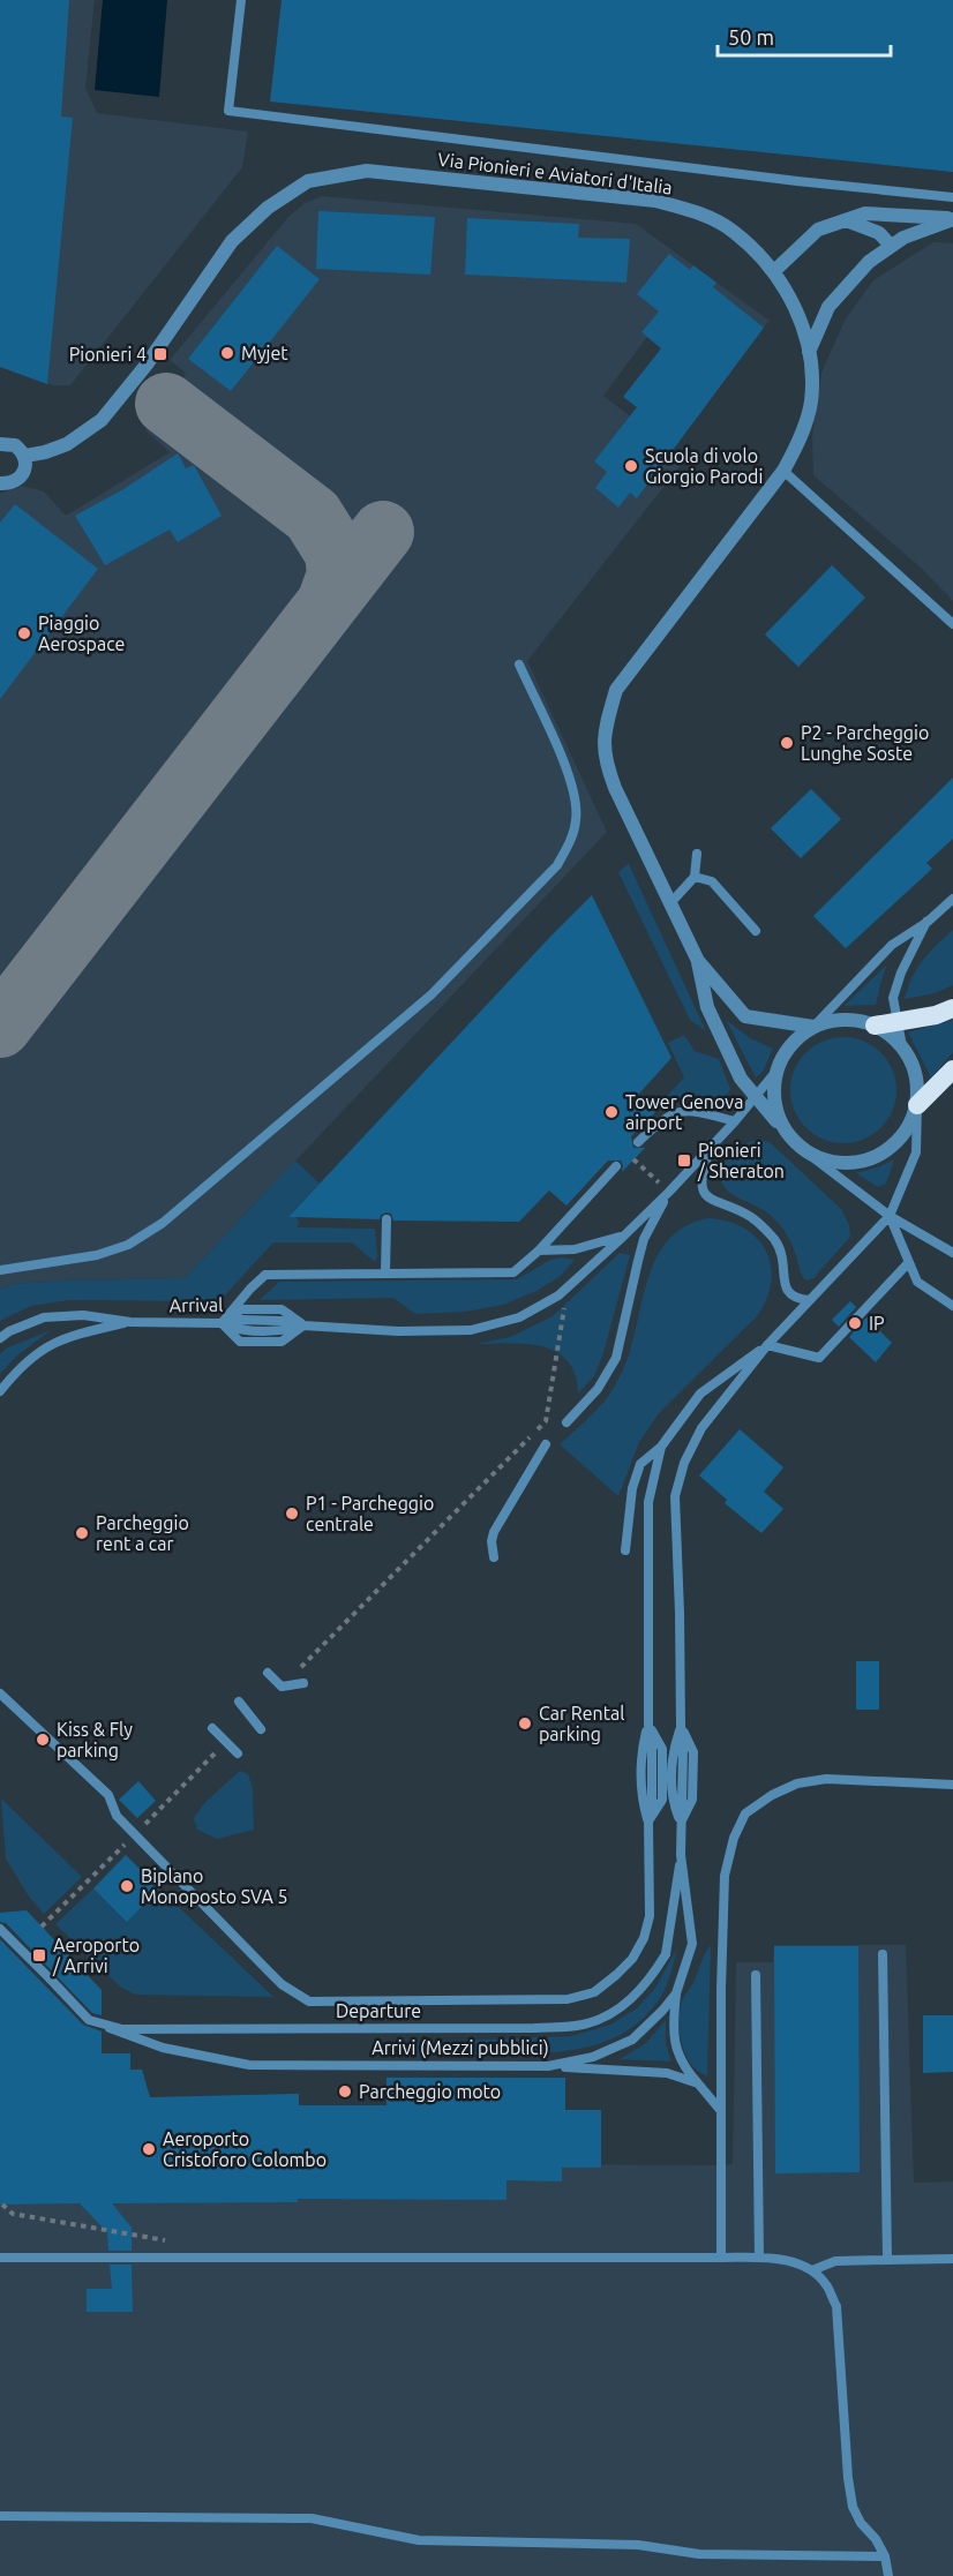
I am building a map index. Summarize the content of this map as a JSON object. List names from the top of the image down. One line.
{"streets":{"street":["Via Pionieri e Aviatori d'Italia"],"lane":["Arrival","Departure","Arrivi (Mezzi pubblici)"]},"crossings":[["Departure","Arrivi (Mezzi pubblici)"]],"places":{"other":["Myjet","Scuola di volo Giorgio Parodi","Piaggio Aerospace","P2 - Parcheggio Lunghe Soste","Tower Genova airport","IP","P1 - Parcheggio centrale","Parcheggio rent a car","Car Rental parking","Kiss & Fly parking","Biplano Monoposto SVA 5","Parcheggio moto","Aeroporto Cristoforo Colombo"],"transit":["Pionieri 4","Pionieri / Sheraton","Aeroporto / Arrivi"]},"scale_bar":"50 m"}
